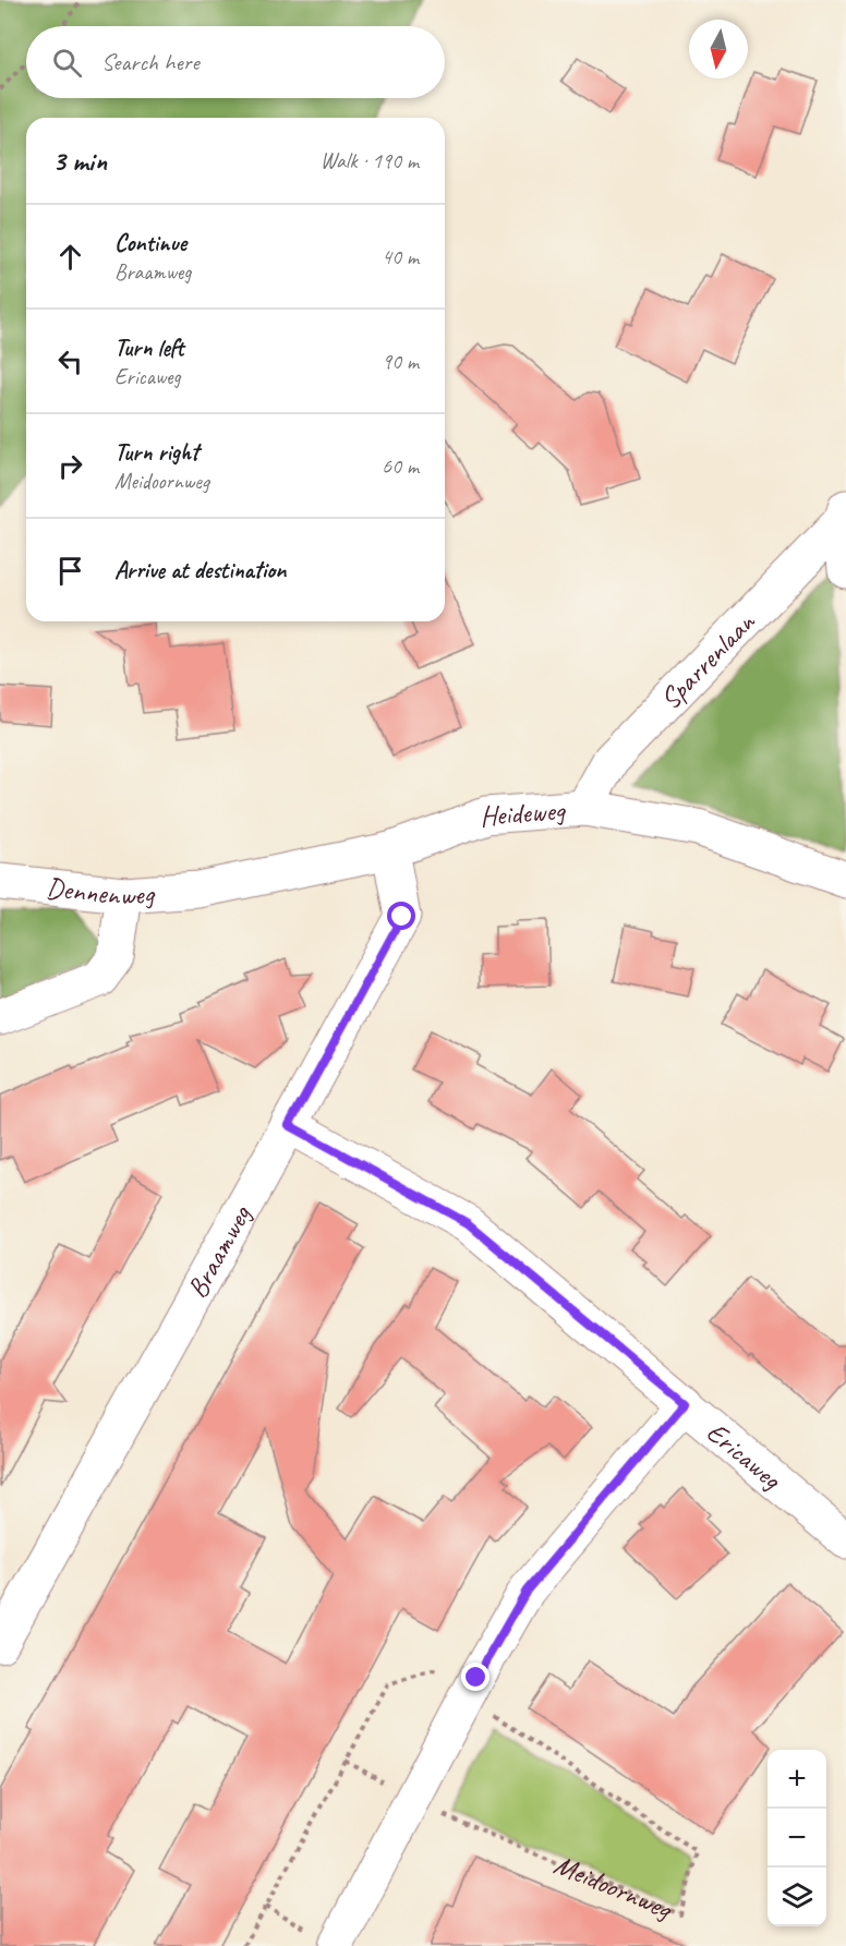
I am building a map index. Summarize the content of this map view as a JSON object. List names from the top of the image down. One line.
{"streets":{"street":["Sparrenlaan","Heideweg","Dennenweg","Braamweg","Ericaweg"],"path":["Meidoornweg"]},"crossings":[["Sparrenlaan","Heideweg"],["Heideweg","Dennenweg"],["Heideweg","Braamweg"],["Braamweg","Ericaweg"]],"north":"bottom","page":{"search":"Search here","heading":["3 min","Walk · 190 m"],"list":[["Continue","Braamweg","40 m"],["Turn left","Ericaweg","90 m"],["Turn right","Meidoornweg","60 m"],"Arrive at destination"],"map_buttons":["+","−"]}}
